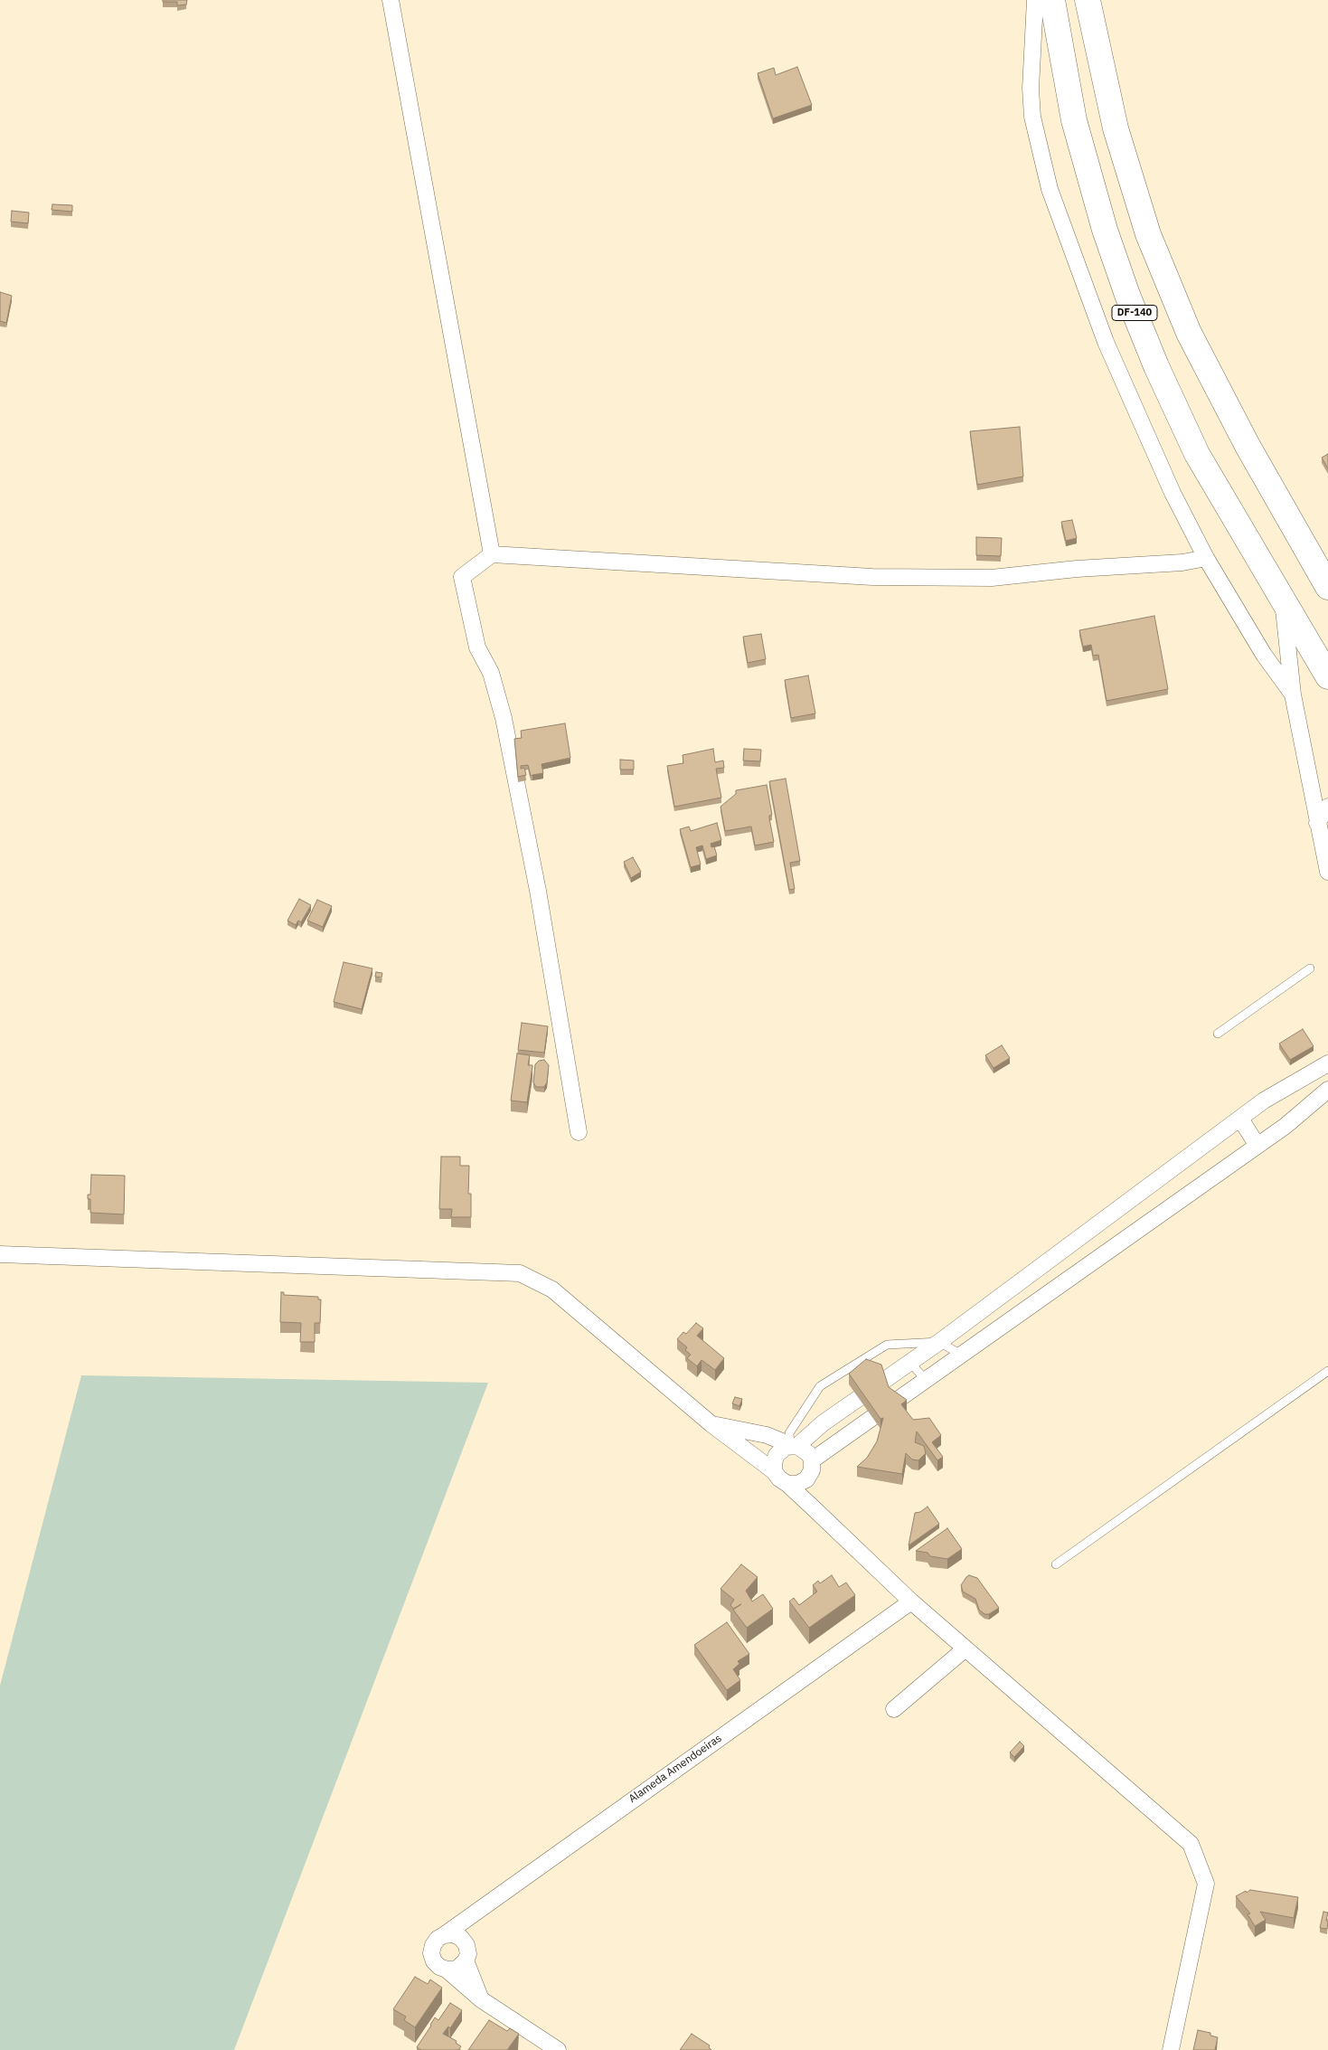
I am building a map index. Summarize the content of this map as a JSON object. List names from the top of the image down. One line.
{"streets":{"main road":["DF-140"],"street":["Alameda Amendoeiras"]}}
